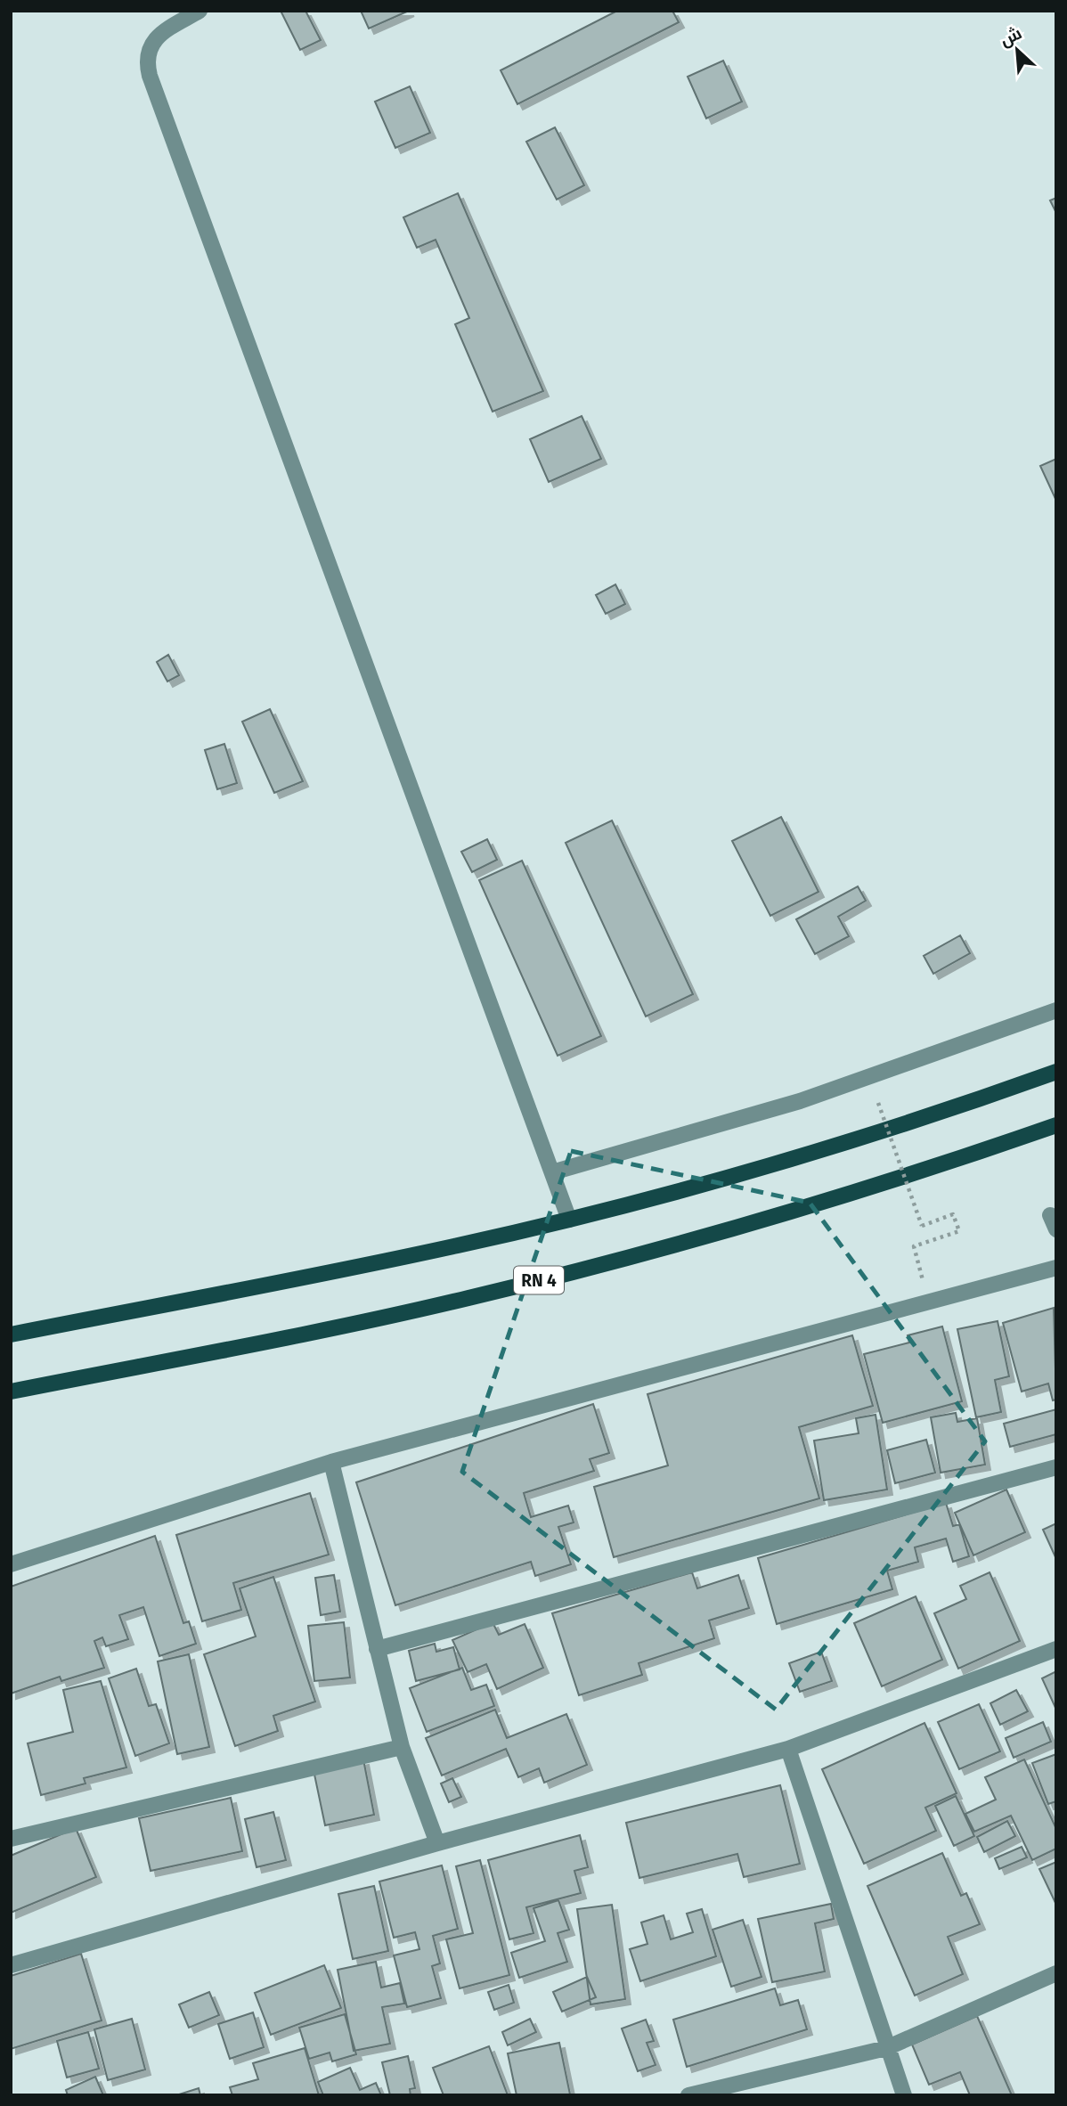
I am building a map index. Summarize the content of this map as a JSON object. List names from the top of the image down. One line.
{"streets":{"main road":["RN 4"]},"north":"top left"}
